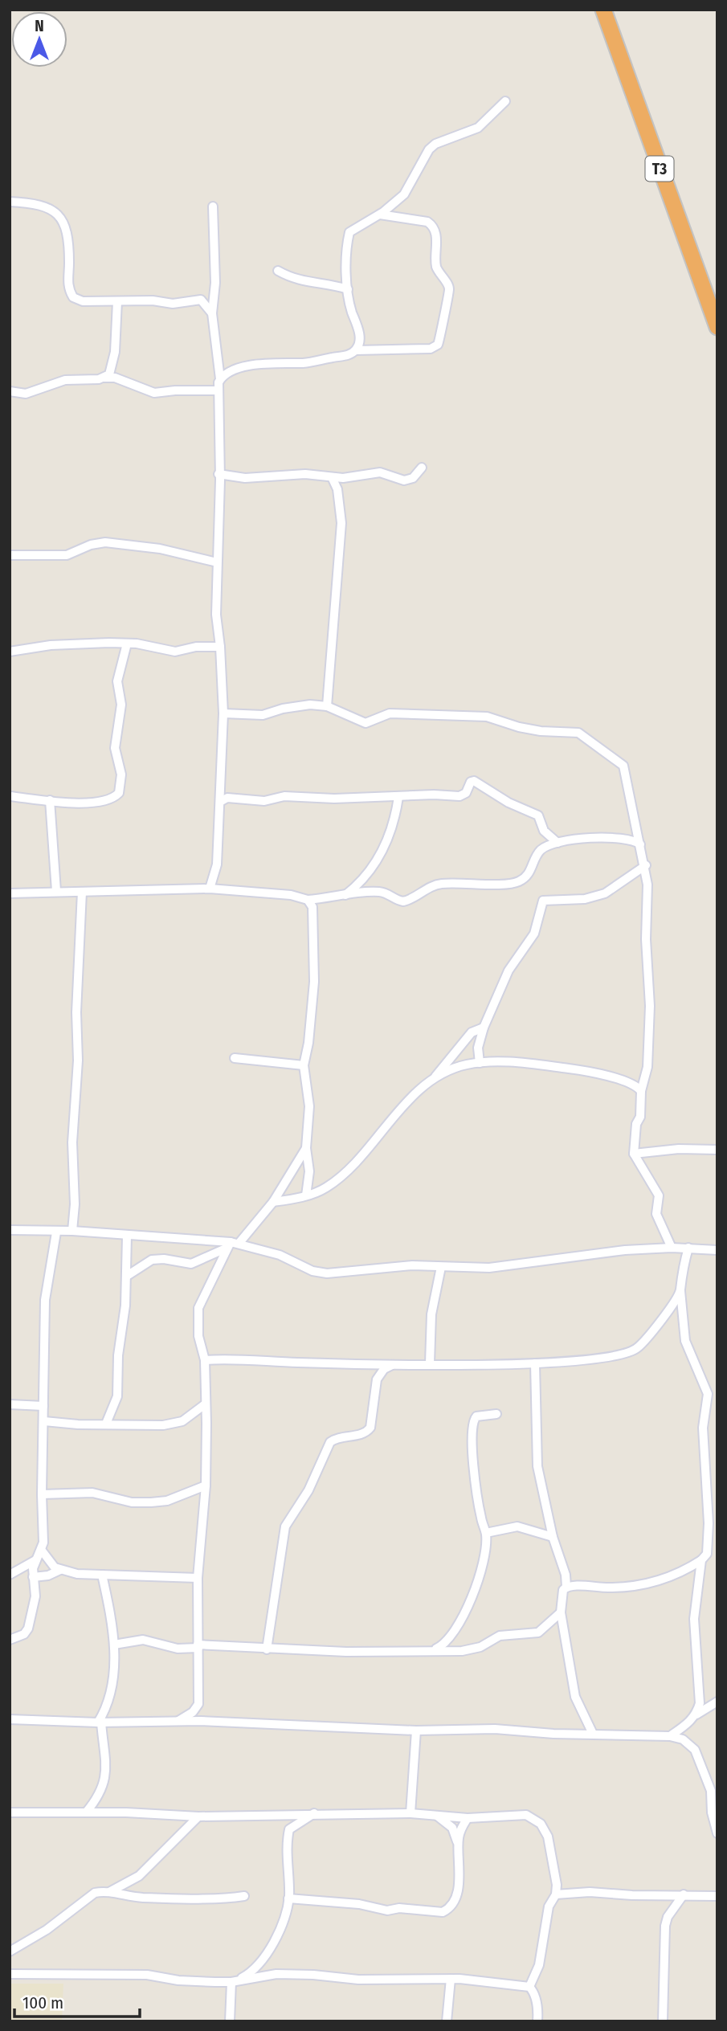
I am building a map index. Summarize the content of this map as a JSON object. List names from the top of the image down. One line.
{"streets":{"highway":["T3"]},"scale_bar":"100 m","north":"top"}
